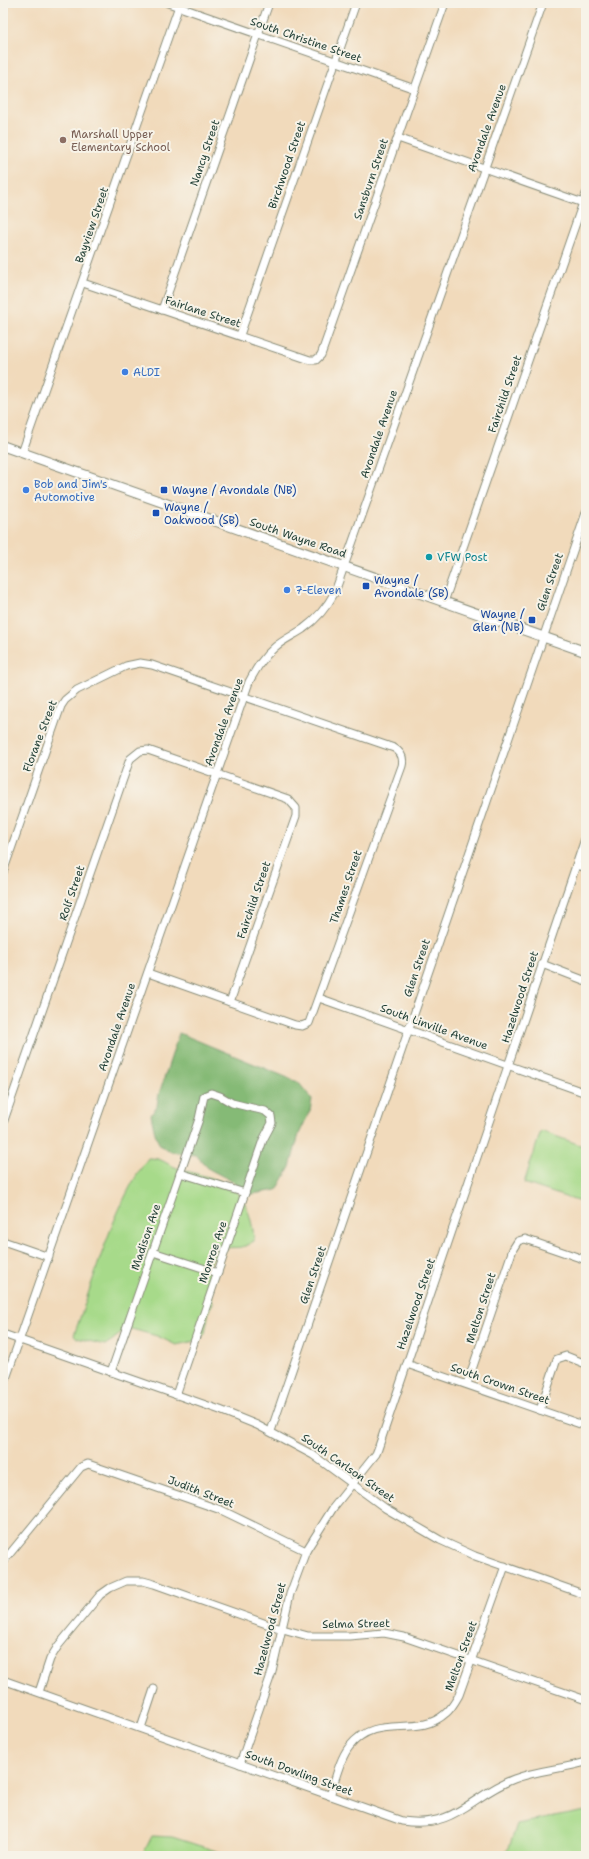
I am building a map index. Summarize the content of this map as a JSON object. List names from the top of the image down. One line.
{"streets":{"main road":["South Wayne Road"],"street":["South Christine Street","Avondale Avenue","Nancy Street","Birchwood Street","Sansburn Street","Bayview Street","Fairlane Street","Fairchild Street","Glen Street","Florane Street","Thames Street","Rolf Street","Hazelwood Street","South Linville Avenue","Madison Ave","Monroe Ave","Melton Street","South Crown Street","South Carlson Street","Judith Street","Selma Street","South Dowling Street"]},"crossings":[["South Christine Street","Nancy Street"],["South Christine Street","Birchwood Street"],["South Christine Street","Sansburn Street"],["South Christine Street","Bayview Street"],["Avondale Avenue","South Wayne Road"],["Avondale Avenue","Florane Street"],["Avondale Avenue","Thames Street"],["Avondale Avenue","Rolf Street"],["Avondale Avenue","South Carlson Street"],["Nancy Street","Fairlane Street"],["Birchwood Street","Fairlane Street"],["Sansburn Street","Fairlane Street"],["Bayview Street","Fairlane Street"],["Bayview Street","South Wayne Road"],["Fairchild Street","South Wayne Road"],["Fairchild Street","Thames Street"],["Fairchild Street","Rolf Street"],["South Wayne Road","Glen Street"],["Glen Street","South Linville Avenue"],["Glen Street","South Carlson Street"],["Florane Street","Thames Street"],["Thames Street","South Linville Avenue"],["Hazelwood Street","South Linville Avenue"],["Hazelwood Street","South Crown Street"],["Hazelwood Street","South Carlson Street"],["Hazelwood Street","Judith Street"],["Hazelwood Street","Selma Street"],["Hazelwood Street","South Dowling Street"],["Madison Ave","Monroe Ave"],["Madison Ave","South Carlson Street"],["Monroe Ave","South Carlson Street"],["Melton Street","South Crown Street"],["Melton Street","South Carlson Street"],["Melton Street","Selma Street"],["Melton Street","South Dowling Street"],["Selma Street","South Dowling Street"]],"places":{"other":["Marshall Upper Elementary School","ALDI","Bob and Jim's Automotive","VFW Post","7-Eleven"],"transit":["Wayne / Avondale (NB)","Wayne / Oakwood (SB)","Wayne / Avondale (SB)","Wayne / Glen (NB)"]}}
